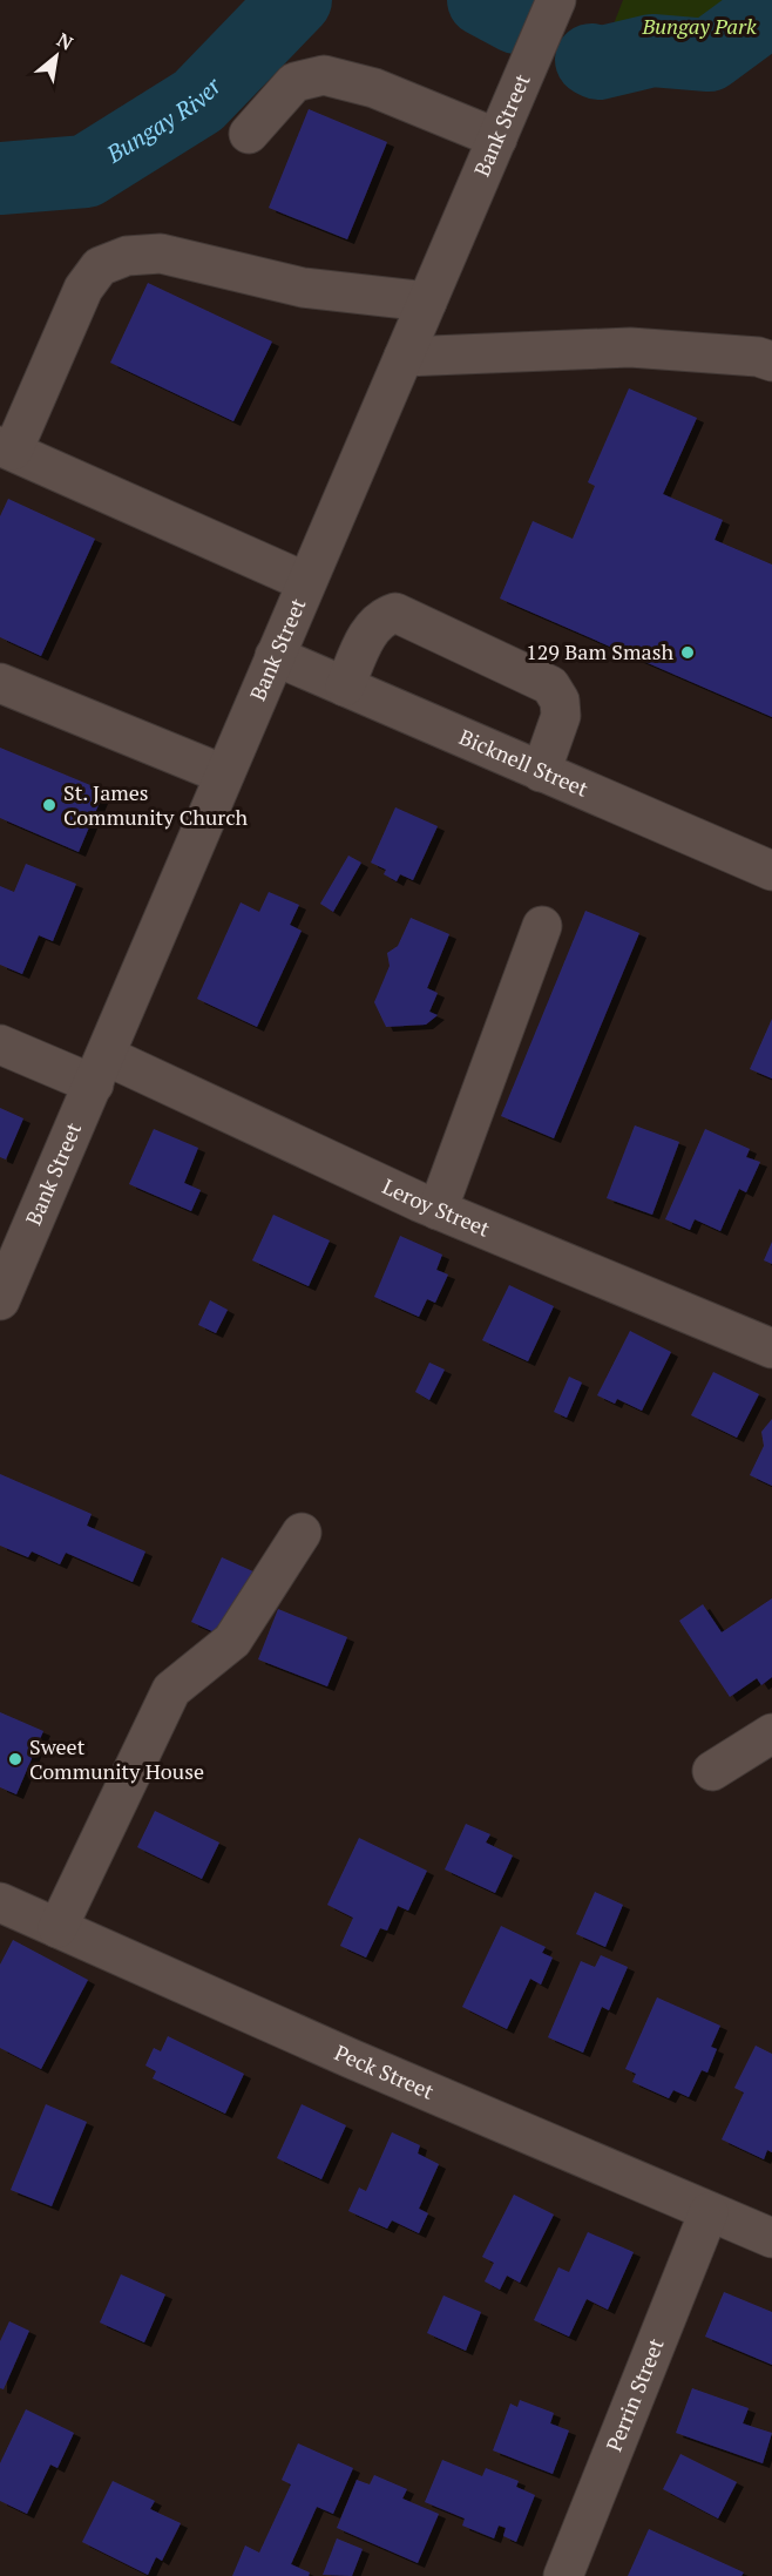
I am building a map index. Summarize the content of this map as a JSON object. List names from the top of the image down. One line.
{"streets":{"street":["Bank Street","Bicknell Street","Leroy Street","Peck Street","Perrin Street"]},"crossings":[["Bank Street","Bicknell Street"],["Bank Street","Leroy Street"],["Peck Street","Perrin Street"]],"water":["Bungay River"],"parks":["Bungay Park"],"places":["129 Bam Smash","St. James Community Church","Sweet Community House"],"north":"top right"}
